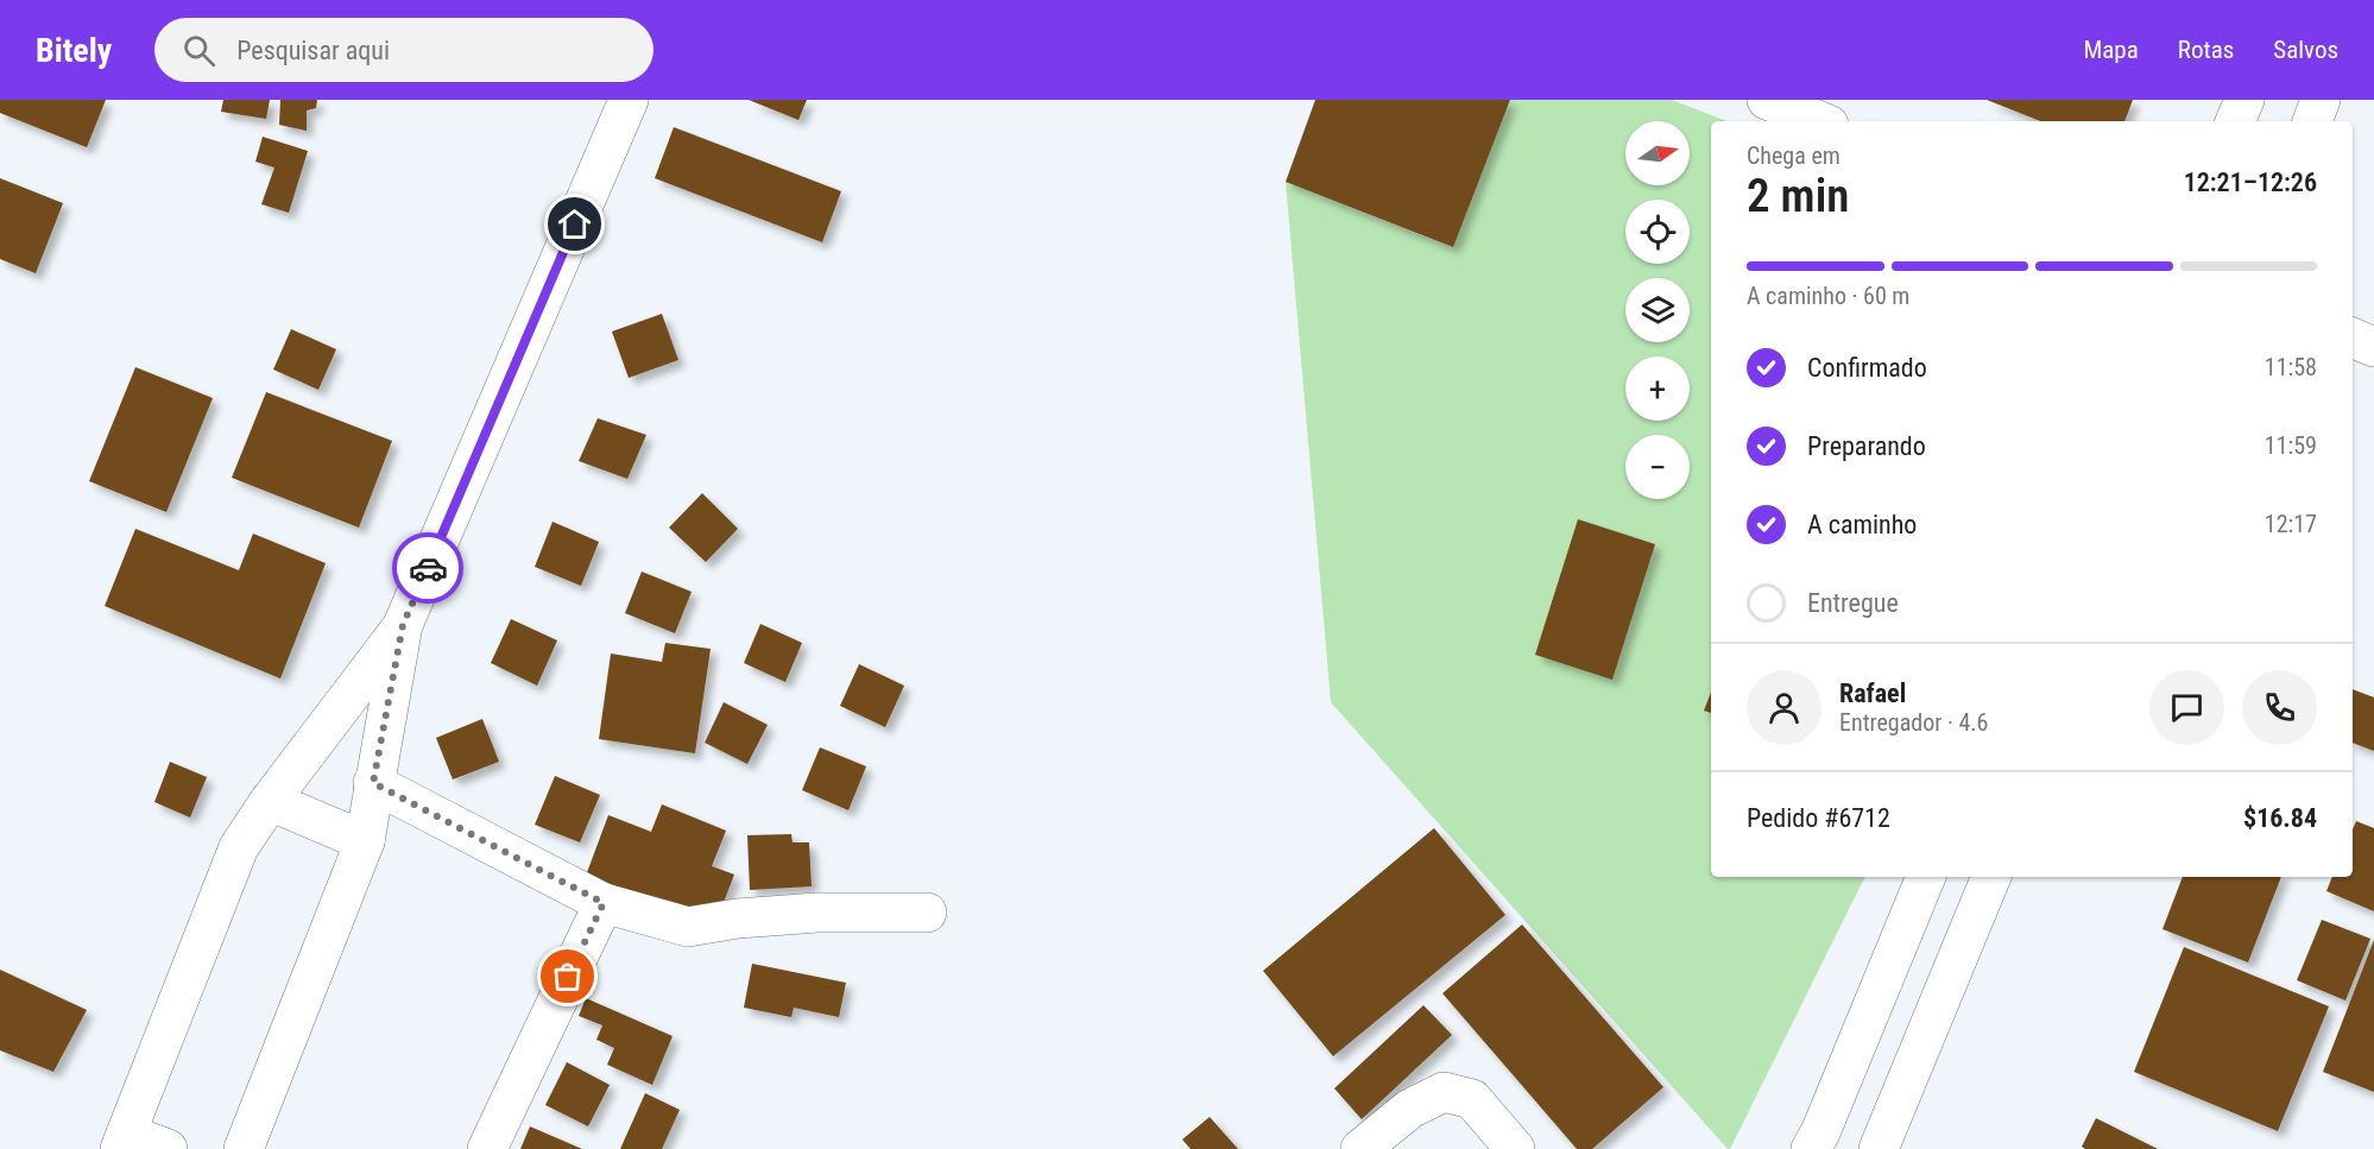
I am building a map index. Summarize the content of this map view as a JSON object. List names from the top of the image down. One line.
{"north":"right","page":{"header":"Bitely","search":"Pesquisar aqui","nav":["Mapa","Rotas","Salvos"],"map_buttons":["+","−"],"heading":["2 min","Chega em","12:21–12:26"],"panel":["Rafael","Entregador · 4.6","Pedido #6712","$16.84"],"bar":"A caminho · 60 m","list":[["Confirmado","11:58"],["Preparando","11:59"],["A caminho","12:17"],"Entregue"]}}
